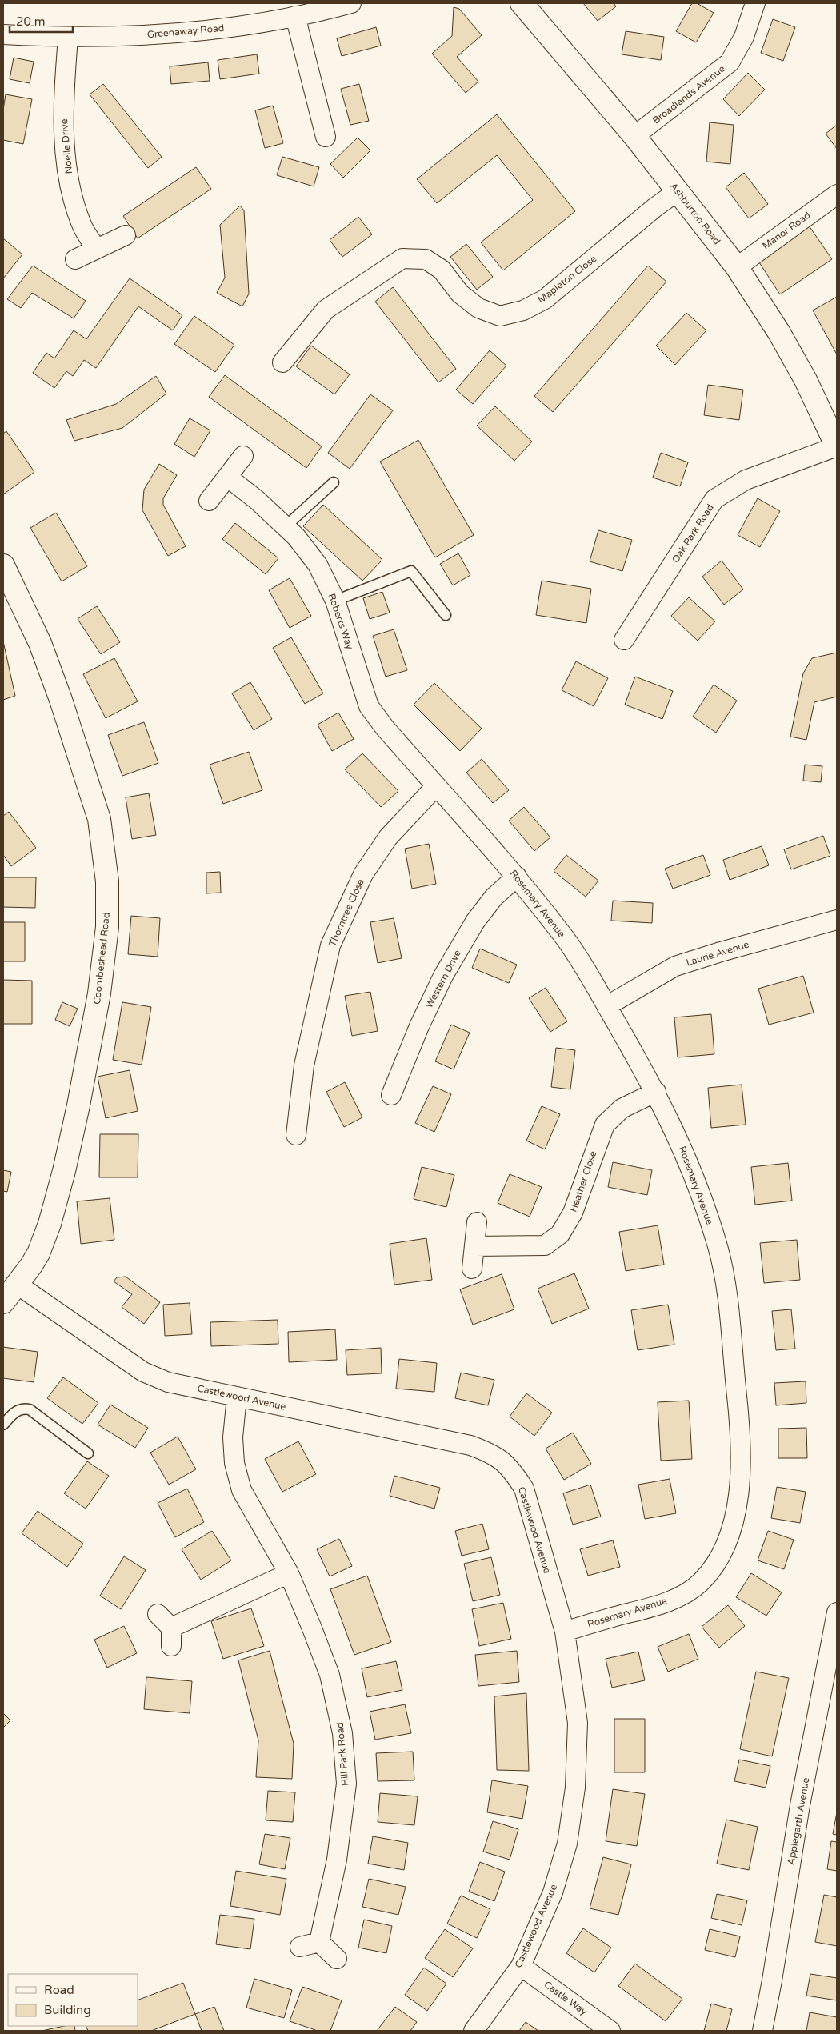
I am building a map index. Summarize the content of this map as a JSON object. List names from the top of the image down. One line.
{"streets":{"street":["Greenaway Road","Broadlands Avenue","Noelle Drive","Ashburton Road","Manor Road","Mapleton Close","Oak Park Road","Roberts Way","Rosemary Avenue","Thorntree Close","Laurie Avenue","Coombeshead Road","Western Drive","Heather Close","Castlewood Avenue","Hill Park Road","Applegarth Avenue","Castle Way"]},"crossings":[["Greenaway Road","Noelle Drive"],["Broadlands Avenue","Ashburton Road"],["Ashburton Road","Manor Road"],["Ashburton Road","Mapleton Close"],["Ashburton Road","Oak Park Road"],["Roberts Way","Rosemary Avenue"],["Rosemary Avenue","Thorntree Close"],["Rosemary Avenue","Laurie Avenue"],["Rosemary Avenue","Western Drive"],["Rosemary Avenue","Heather Close"],["Rosemary Avenue","Castlewood Avenue"],["Coombeshead Road","Castlewood Avenue"],["Castlewood Avenue","Hill Park Road"],["Castlewood Avenue","Castle Way"]],"legend":["Road","Building"],"scale_bar":"20 m"}
